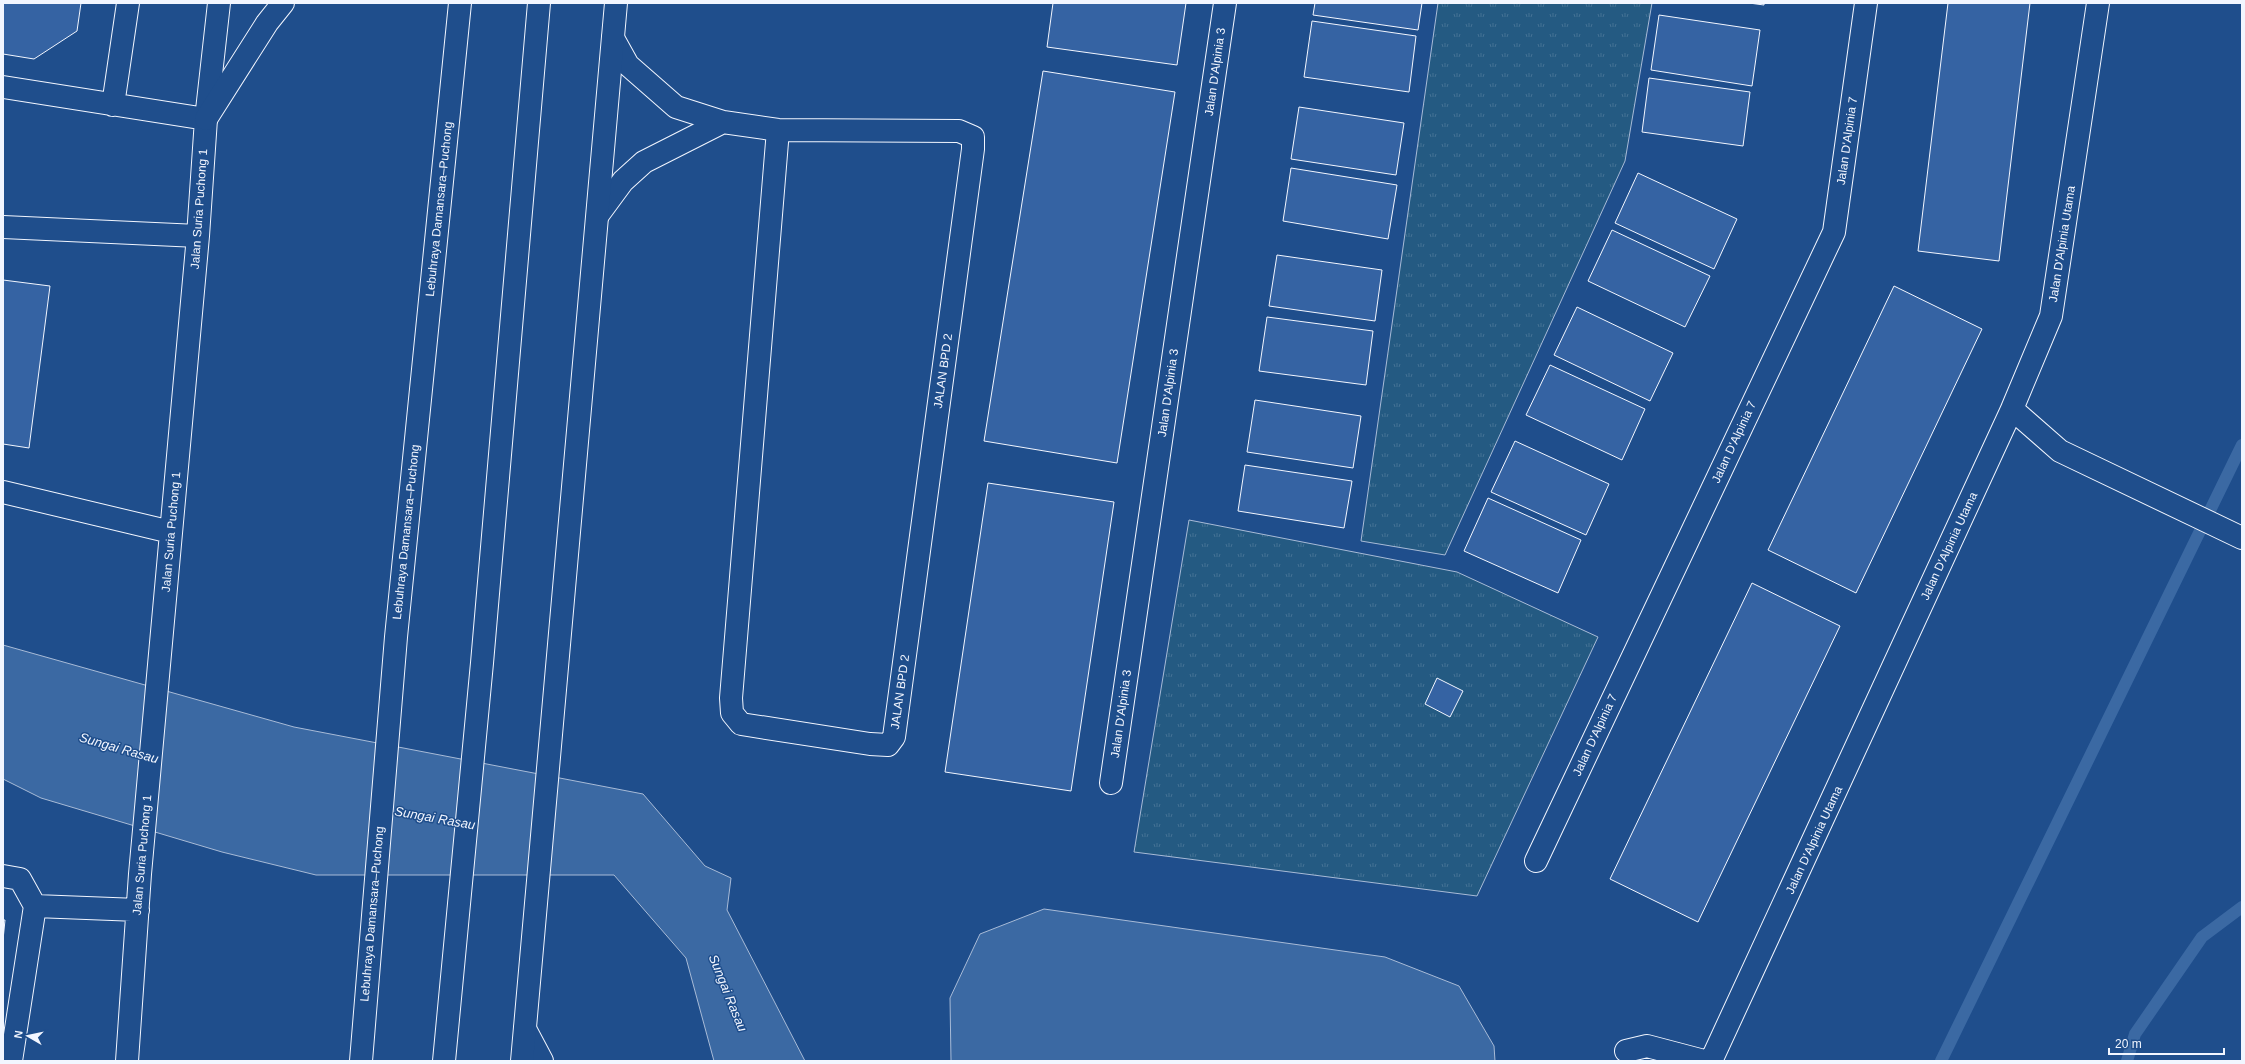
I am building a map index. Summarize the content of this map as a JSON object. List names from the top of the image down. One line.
{"streets":{"main road":["Jalan D'Alpinia 3","Jalan D'Alpinia 7","Jalan Suria Puchong 1","Lebuhraya Damansara–Puchong","Jalan D'Alpinia Utama","JALAN BPD 2"]},"water":["Sungai Rasau"],"scale_bar":"20 m","north":"left"}
